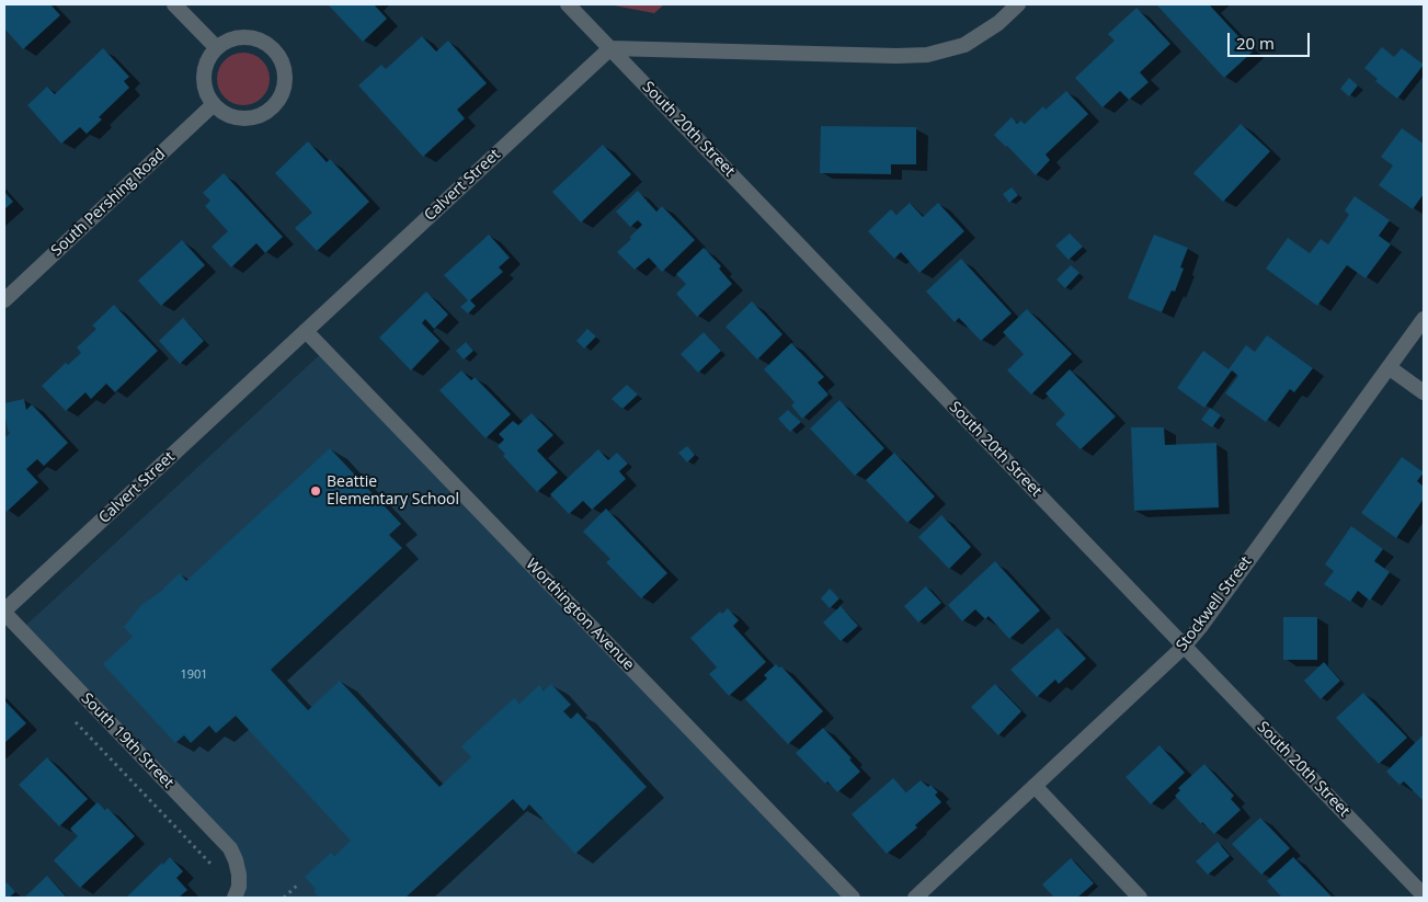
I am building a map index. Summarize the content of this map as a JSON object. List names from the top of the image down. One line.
{"streets":{"street":["South 20th Street","Calvert Street","South Pershing Road","Stockwell Street","Worthington Avenue","South 19th Street"]},"crossings":[["South 20th Street","Calvert Street"],["South 20th Street","Stockwell Street"],["Calvert Street","Worthington Avenue"],["Calvert Street","South 19th Street"]],"places":["Beattie Elementary School"],"house_numbers":["1901"],"scale_bar":"20 m"}
